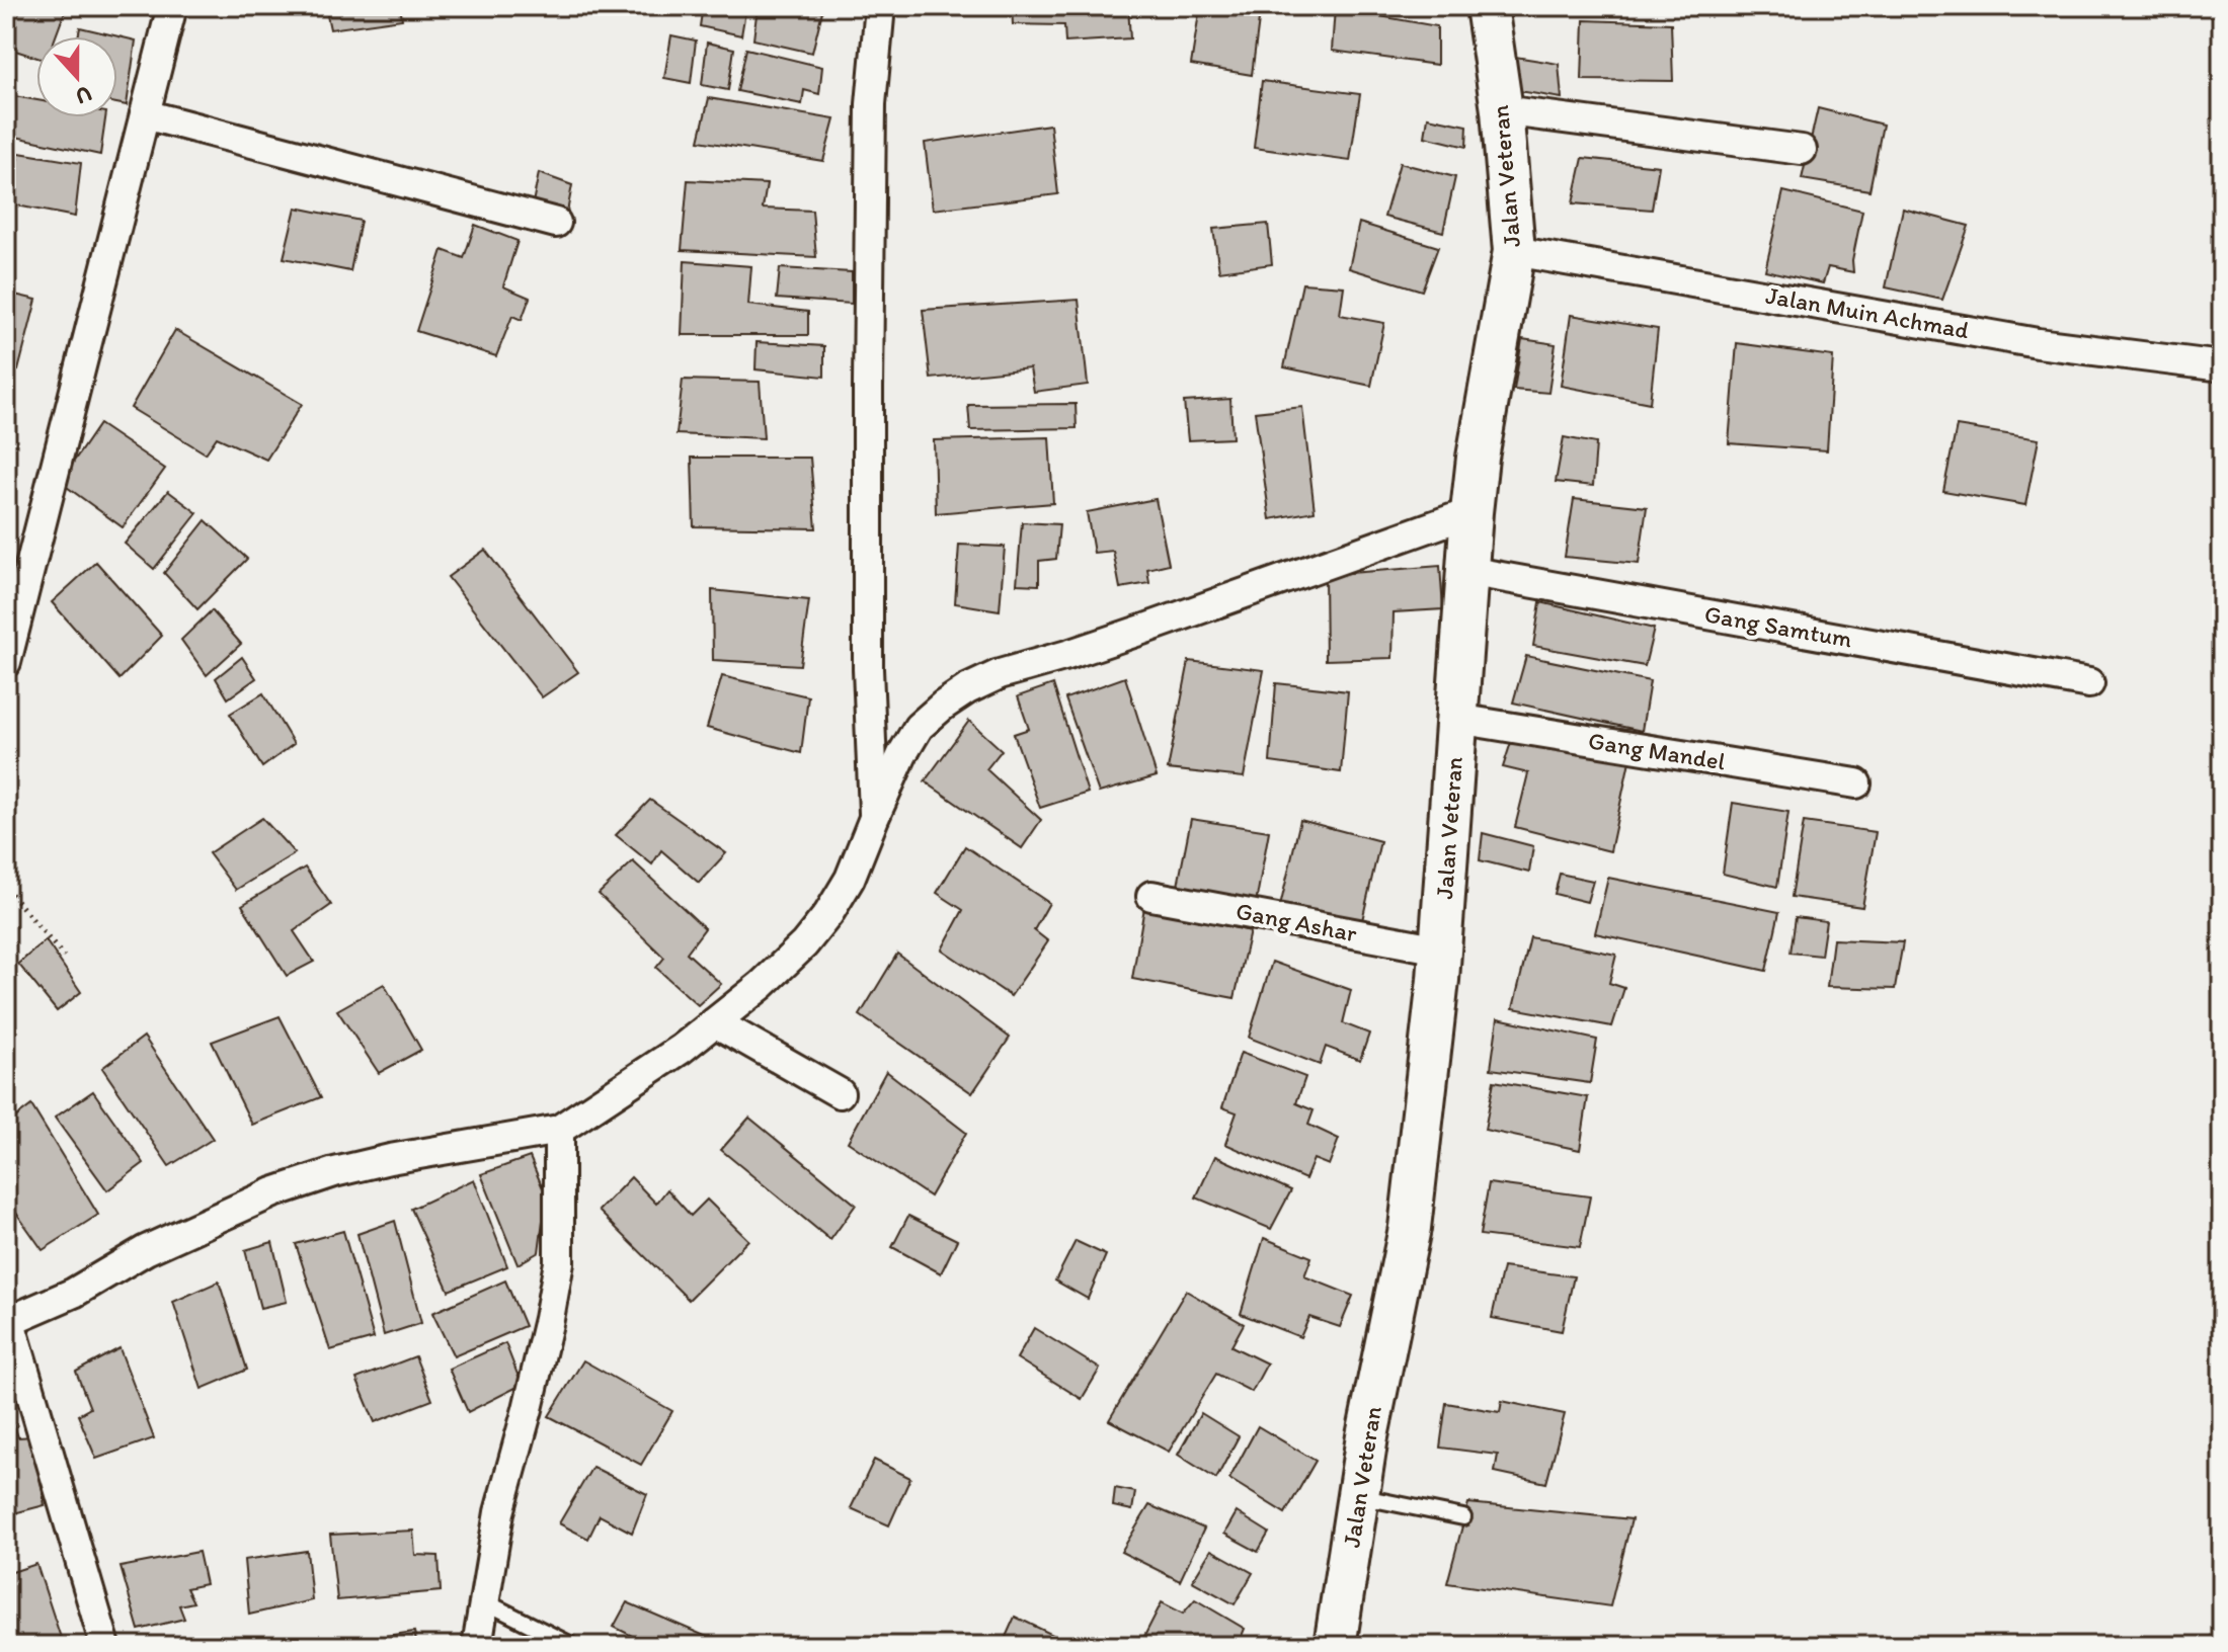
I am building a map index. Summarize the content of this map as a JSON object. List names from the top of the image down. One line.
{"streets":{"street":["Jalan Veteran","Jalan Muin Achmad","Gang Samtum","Gang Mandel","Gang Ashar"]},"crossings":[["Jalan Veteran","Jalan Muin Achmad"],["Jalan Veteran","Gang Samtum"],["Jalan Veteran","Gang Mandel"],["Jalan Veteran","Gang Ashar"]],"north":"bottom"}
